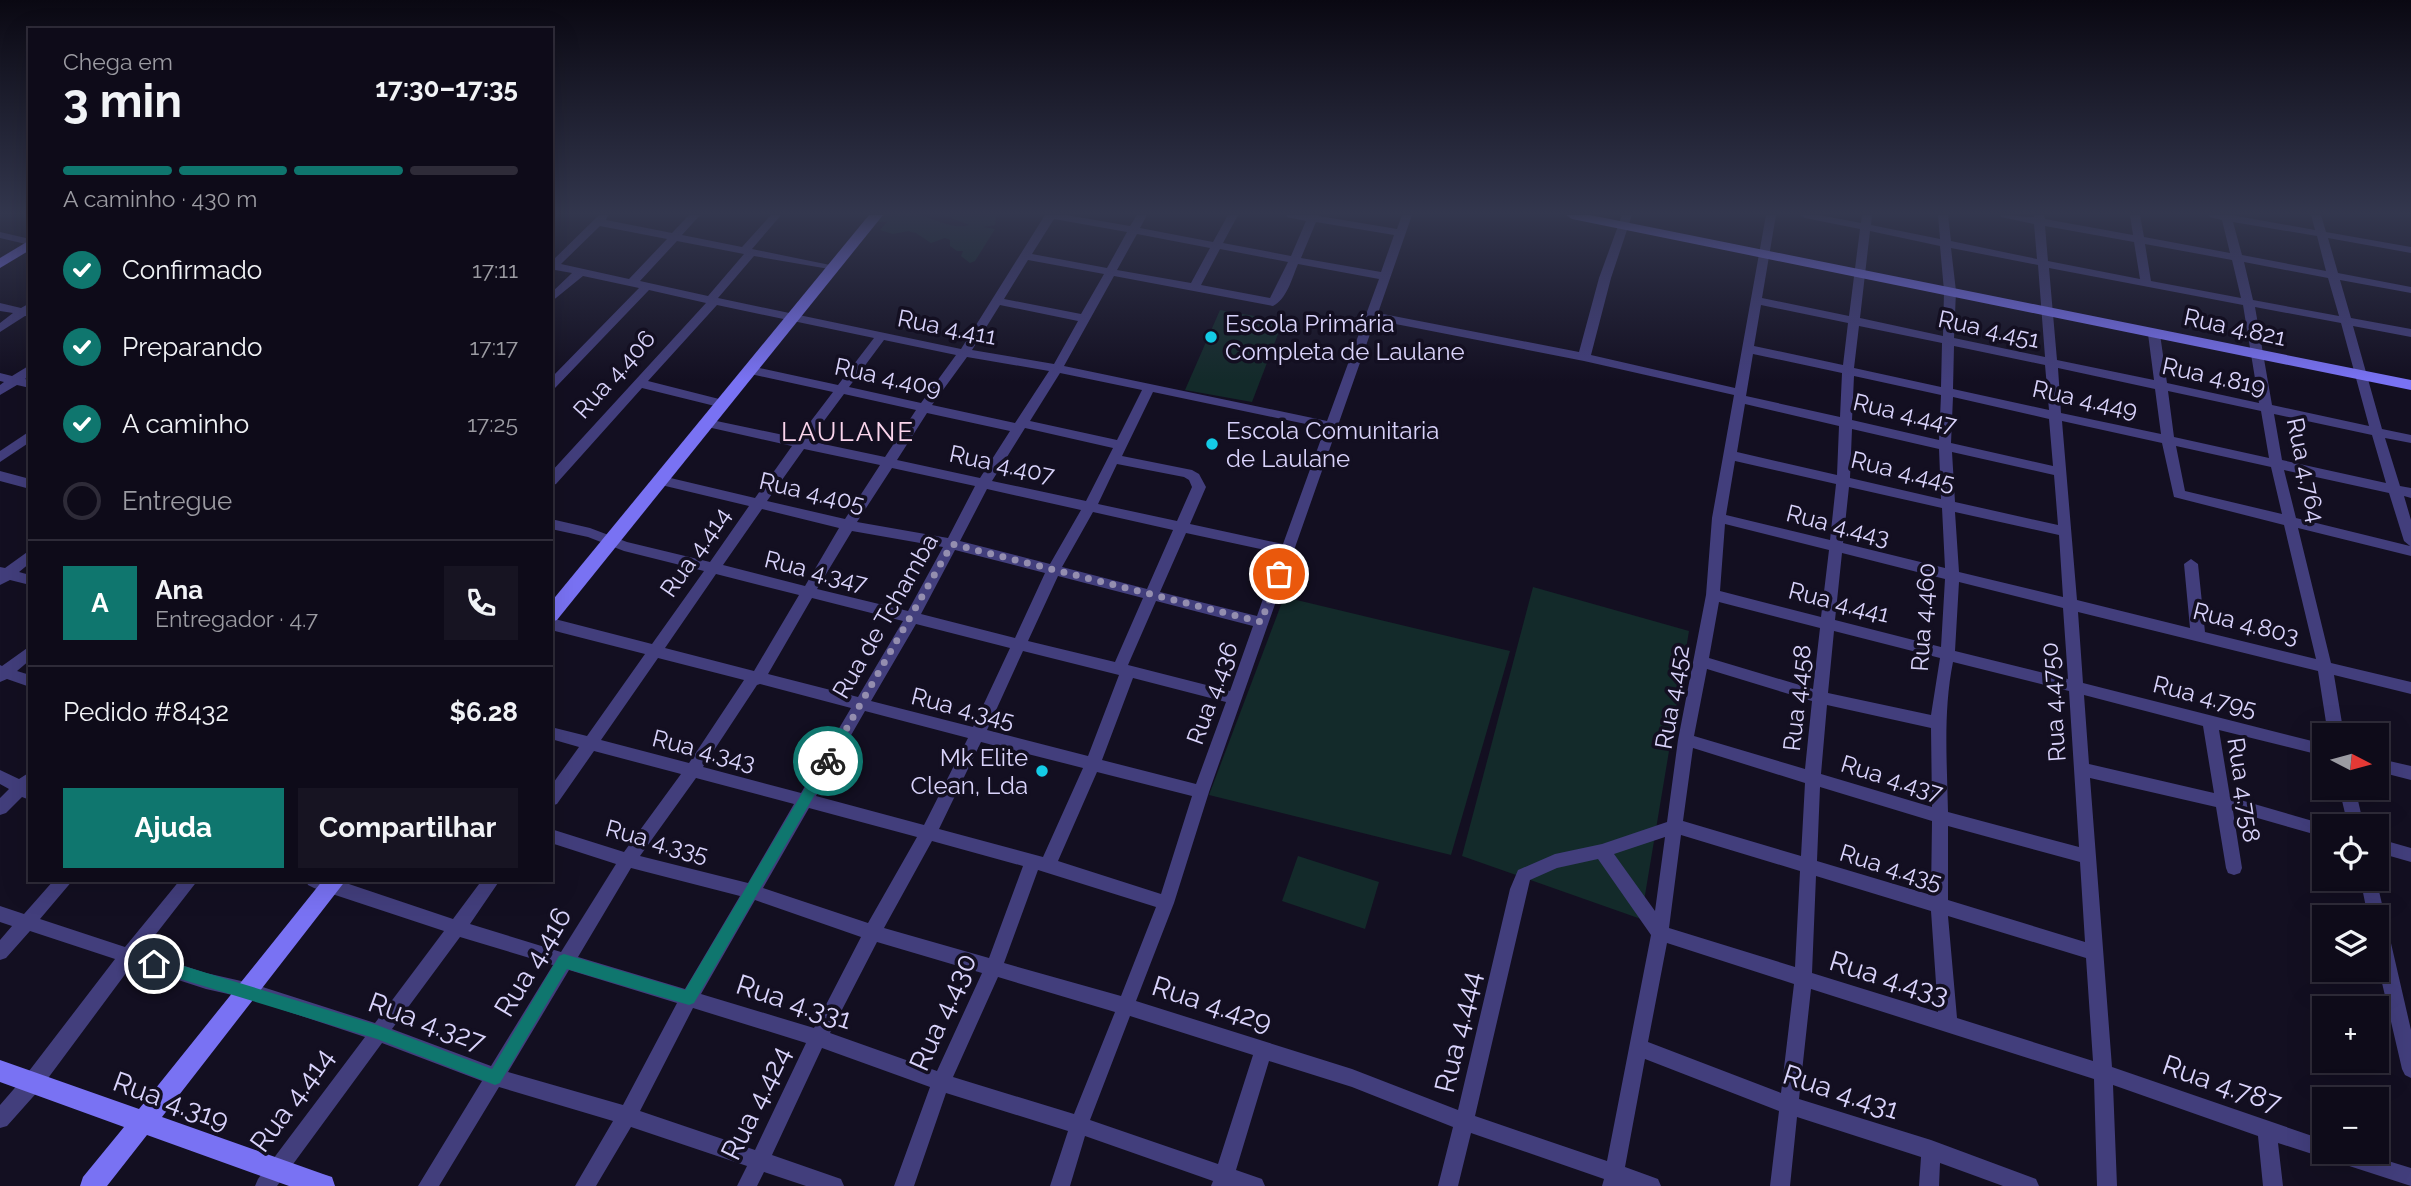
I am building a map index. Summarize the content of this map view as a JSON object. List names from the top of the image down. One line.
{"streets":{"street":["Rua 4.411","Rua 4.821","Rua 4.451","Rua 4.406","Rua 4.819","Rua 4.409","Rua 4.449","Rua 4.447","Rua 4.407","Rua 4.764","Rua 4.445","Rua 4.405","Rua 4.443","Rua 4.414","Rua 4.347","Rua 4.441","Rua de Tchamba","Rua 4.460","Rua 4.803","Rua 4.436","Rua 4.795","Rua 4.452","Rua 4.458","Rua 4.4750","Rua 4.345","Rua 4.343","Rua 4.437","Rua 4.758","Rua 4.335","Rua 4.435","Rua 4.416","Rua 4.433","Rua 4.331","Rua 4.429","Rua 4.430","Rua 4.327","Rua 4.444","Rua 4.787","Rua 4.431","Rua 4.319","Rua 4.424"]},"crossings":[["Rua 4.411","Rua 4.406"],["Rua 4.411","Rua 4.414"],["Rua 4.411","Rua de Tchamba"],["Rua 4.411","Rua 4.436"],["Rua 4.411","Rua 4.416"],["Rua 4.411","Rua 4.424"],["Rua 4.821","Rua 4.764"],["Rua 4.821","Rua 4.460"],["Rua 4.821","Rua 4.458"],["Rua 4.821","Rua 4.4750"],["Rua 4.451","Rua 4.819"],["Rua 4.451","Rua 4.460"],["Rua 4.451","Rua 4.452"],["Rua 4.451","Rua 4.458"],["Rua 4.451","Rua 4.4750"],["Rua 4.819","Rua 4.764"],["Rua 4.819","Rua 4.4750"],["Rua 4.409","Rua 4.414"],["Rua 4.409","Rua de Tchamba"],["Rua 4.409","Rua 4.416"],["Rua 4.409","Rua 4.430"],["Rua 4.409","Rua 4.424"],["Rua 4.449","Rua 4.764"],["Rua 4.449","Rua 4.460"],["Rua 4.449","Rua 4.452"],["Rua 4.449","Rua 4.458"],["Rua 4.449","Rua 4.4750"],["Rua 4.447","Rua 4.460"],["Rua 4.447","Rua 4.436"],["Rua 4.447","Rua 4.452"],["Rua 4.447","Rua 4.458"],["Rua 4.447","Rua 4.4750"],["Rua 4.407","Rua 4.414"],["Rua 4.407","Rua de Tchamba"],["Rua 4.407","Rua 4.436"],["Rua 4.407","Rua 4.416"],["Rua 4.407","Rua 4.430"],["Rua 4.407","Rua 4.424"],["Rua 4.764","Rua 4.803"],["Rua 4.445","Rua 4.460"],["Rua 4.445","Rua 4.452"],["Rua 4.445","Rua 4.458"],["Rua 4.445","Rua 4.4750"],["Rua 4.405","Rua 4.414"],["Rua 4.405","Rua de Tchamba"],["Rua 4.405","Rua 4.436"],["Rua 4.405","Rua 4.416"],["Rua 4.405","Rua 4.430"],["Rua 4.405","Rua 4.424"],["Rua 4.443","Rua 4.460"],["Rua 4.443","Rua 4.803"],["Rua 4.443","Rua 4.452"],["Rua 4.443","Rua 4.458"],["Rua 4.443","Rua 4.4750"],["Rua 4.414","Rua 4.347"],["Rua 4.414","Rua 4.345"],["Rua 4.414","Rua 4.343"],["Rua 4.414","Rua 4.331"],["Rua 4.414","Rua 4.327"],["Rua 4.414","Rua 4.319"],["Rua 4.347","Rua de Tchamba"],["Rua 4.347","Rua 4.436"],["Rua 4.347","Rua 4.416"],["Rua 4.347","Rua 4.430"],["Rua 4.347","Rua 4.424"],["Rua 4.441","Rua 4.460"],["Rua 4.441","Rua 4.795"],["Rua 4.441","Rua 4.452"],["Rua 4.441","Rua 4.458"],["Rua 4.441","Rua 4.4750"],["Rua de Tchamba","Rua 4.345"],["Rua de Tchamba","Rua 4.343"],["Rua de Tchamba","Rua 4.335"],["Rua de Tchamba","Rua 4.331"],["Rua de Tchamba","Rua 4.429"],["Rua de Tchamba","Rua 4.327"],["Rua 4.460","Rua 4.437"],["Rua 4.460","Rua 4.435"],["Rua 4.460","Rua 4.433"],["Rua 4.803","Rua 4.4750"],["Rua 4.436","Rua 4.345"],["Rua 4.436","Rua 4.343"],["Rua 4.436","Rua 4.331"],["Rua 4.436","Rua 4.429"],["Rua 4.795","Rua 4.4750"],["Rua 4.795","Rua 4.758"],["Rua 4.452","Rua 4.437"],["Rua 4.452","Rua 4.435"],["Rua 4.452","Rua 4.433"],["Rua 4.452","Rua 4.429"],["Rua 4.452","Rua 4.431"],["Rua 4.458","Rua 4.437"],["Rua 4.458","Rua 4.435"],["Rua 4.458","Rua 4.433"],["Rua 4.458","Rua 4.431"],["Rua 4.4750","Rua 4.437"],["Rua 4.4750","Rua 4.435"],["Rua 4.4750","Rua 4.433"],["Rua 4.4750","Rua 4.787"],["Rua 4.345","Rua 4.416"],["Rua 4.345","Rua 4.430"],["Rua 4.345","Rua 4.424"],["Rua 4.343","Rua 4.416"],["Rua 4.343","Rua 4.430"],["Rua 4.343","Rua 4.424"],["Rua 4.335","Rua 4.416"],["Rua 4.335","Rua 4.429"],["Rua 4.416","Rua 4.331"],["Rua 4.416","Rua 4.327"],["Rua 4.433","Rua 4.787"],["Rua 4.331","Rua 4.430"],["Rua 4.331","Rua 4.424"],["Rua 4.429","Rua 4.430"],["Rua 4.429","Rua 4.444"],["Rua 4.429","Rua 4.424"],["Rua 4.327","Rua 4.424"]],"districts":["LAULANE"],"places":["Escola Primária Completa de Laulane","Escola Comunitaria de Laulane","Mk Elite Clean, Lda"],"north":"right","page":{"heading":["3 min","Chega em","17:30–17:35"],"panel":["Ana","Entregador · 4.7","Pedido #8432","$6.28"],"bar":"A caminho · 430 m","list":[["Confirmado","17:11"],["Preparando","17:17"],["A caminho","17:25"],"Entregue"],"round":"A","map_buttons":["+","−"],"buttons":["Ajuda","Compartilhar"]}}
